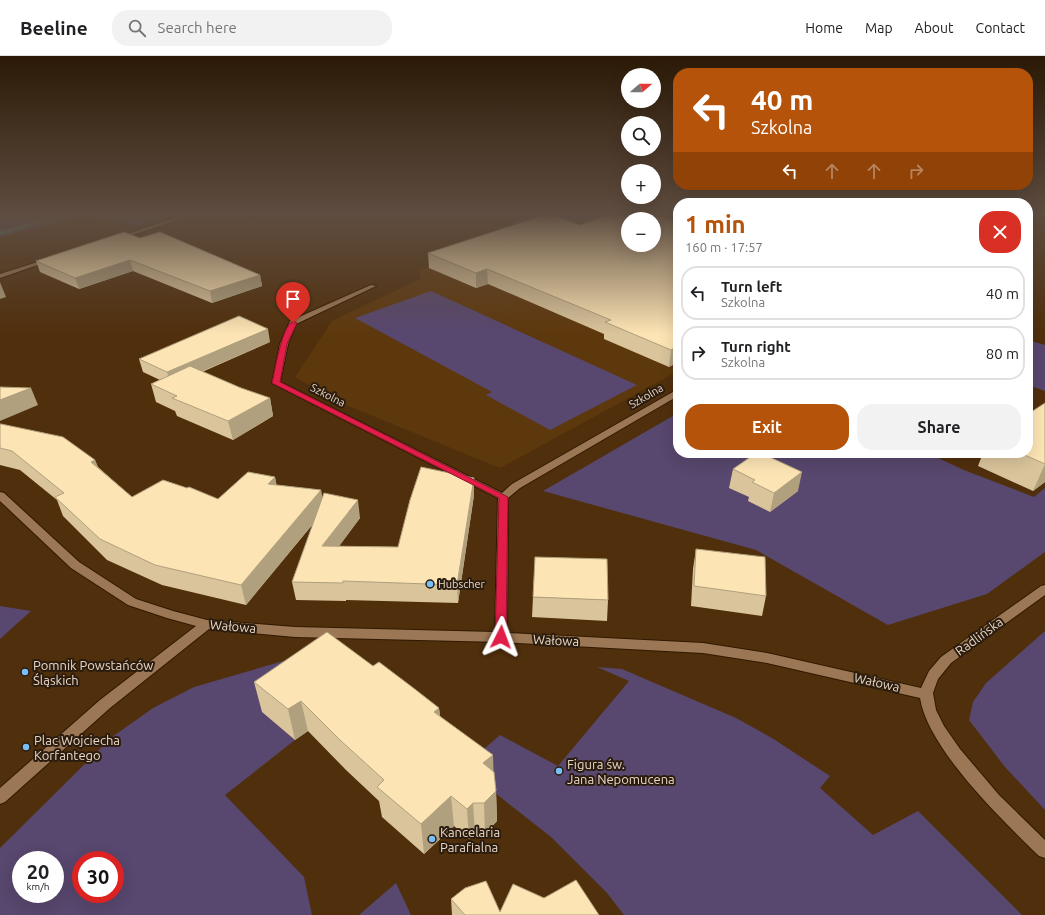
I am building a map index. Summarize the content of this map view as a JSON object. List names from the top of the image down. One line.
{"streets":{"street":["Szkolna","Wałowa","Radlińska"]},"crossings":[["Wałowa","Radlińska"]],"places":["Hubscher","Pomnik Powstańców Śląskich","Plac Wojciecha Korfantego","Figura św. Jana Nepomucena","Kancelaria Parafialna"],"north":"right","page":{"header":"Beeline","search":"Search here","nav":["Home","Map","About","Contact"],"map_buttons":["+","−"],"turn":["40 m","Szkolna"],"heading":["1 min","160 m · 17:57"],"list":[{"name":"Turn left","note":"Szkolna","value":"40 m"},{"name":"Turn right","note":"Szkolna","value":"80 m"}],"buttons":["Exit","Share"],"speed":"20 km/h","limit":"30"}}
